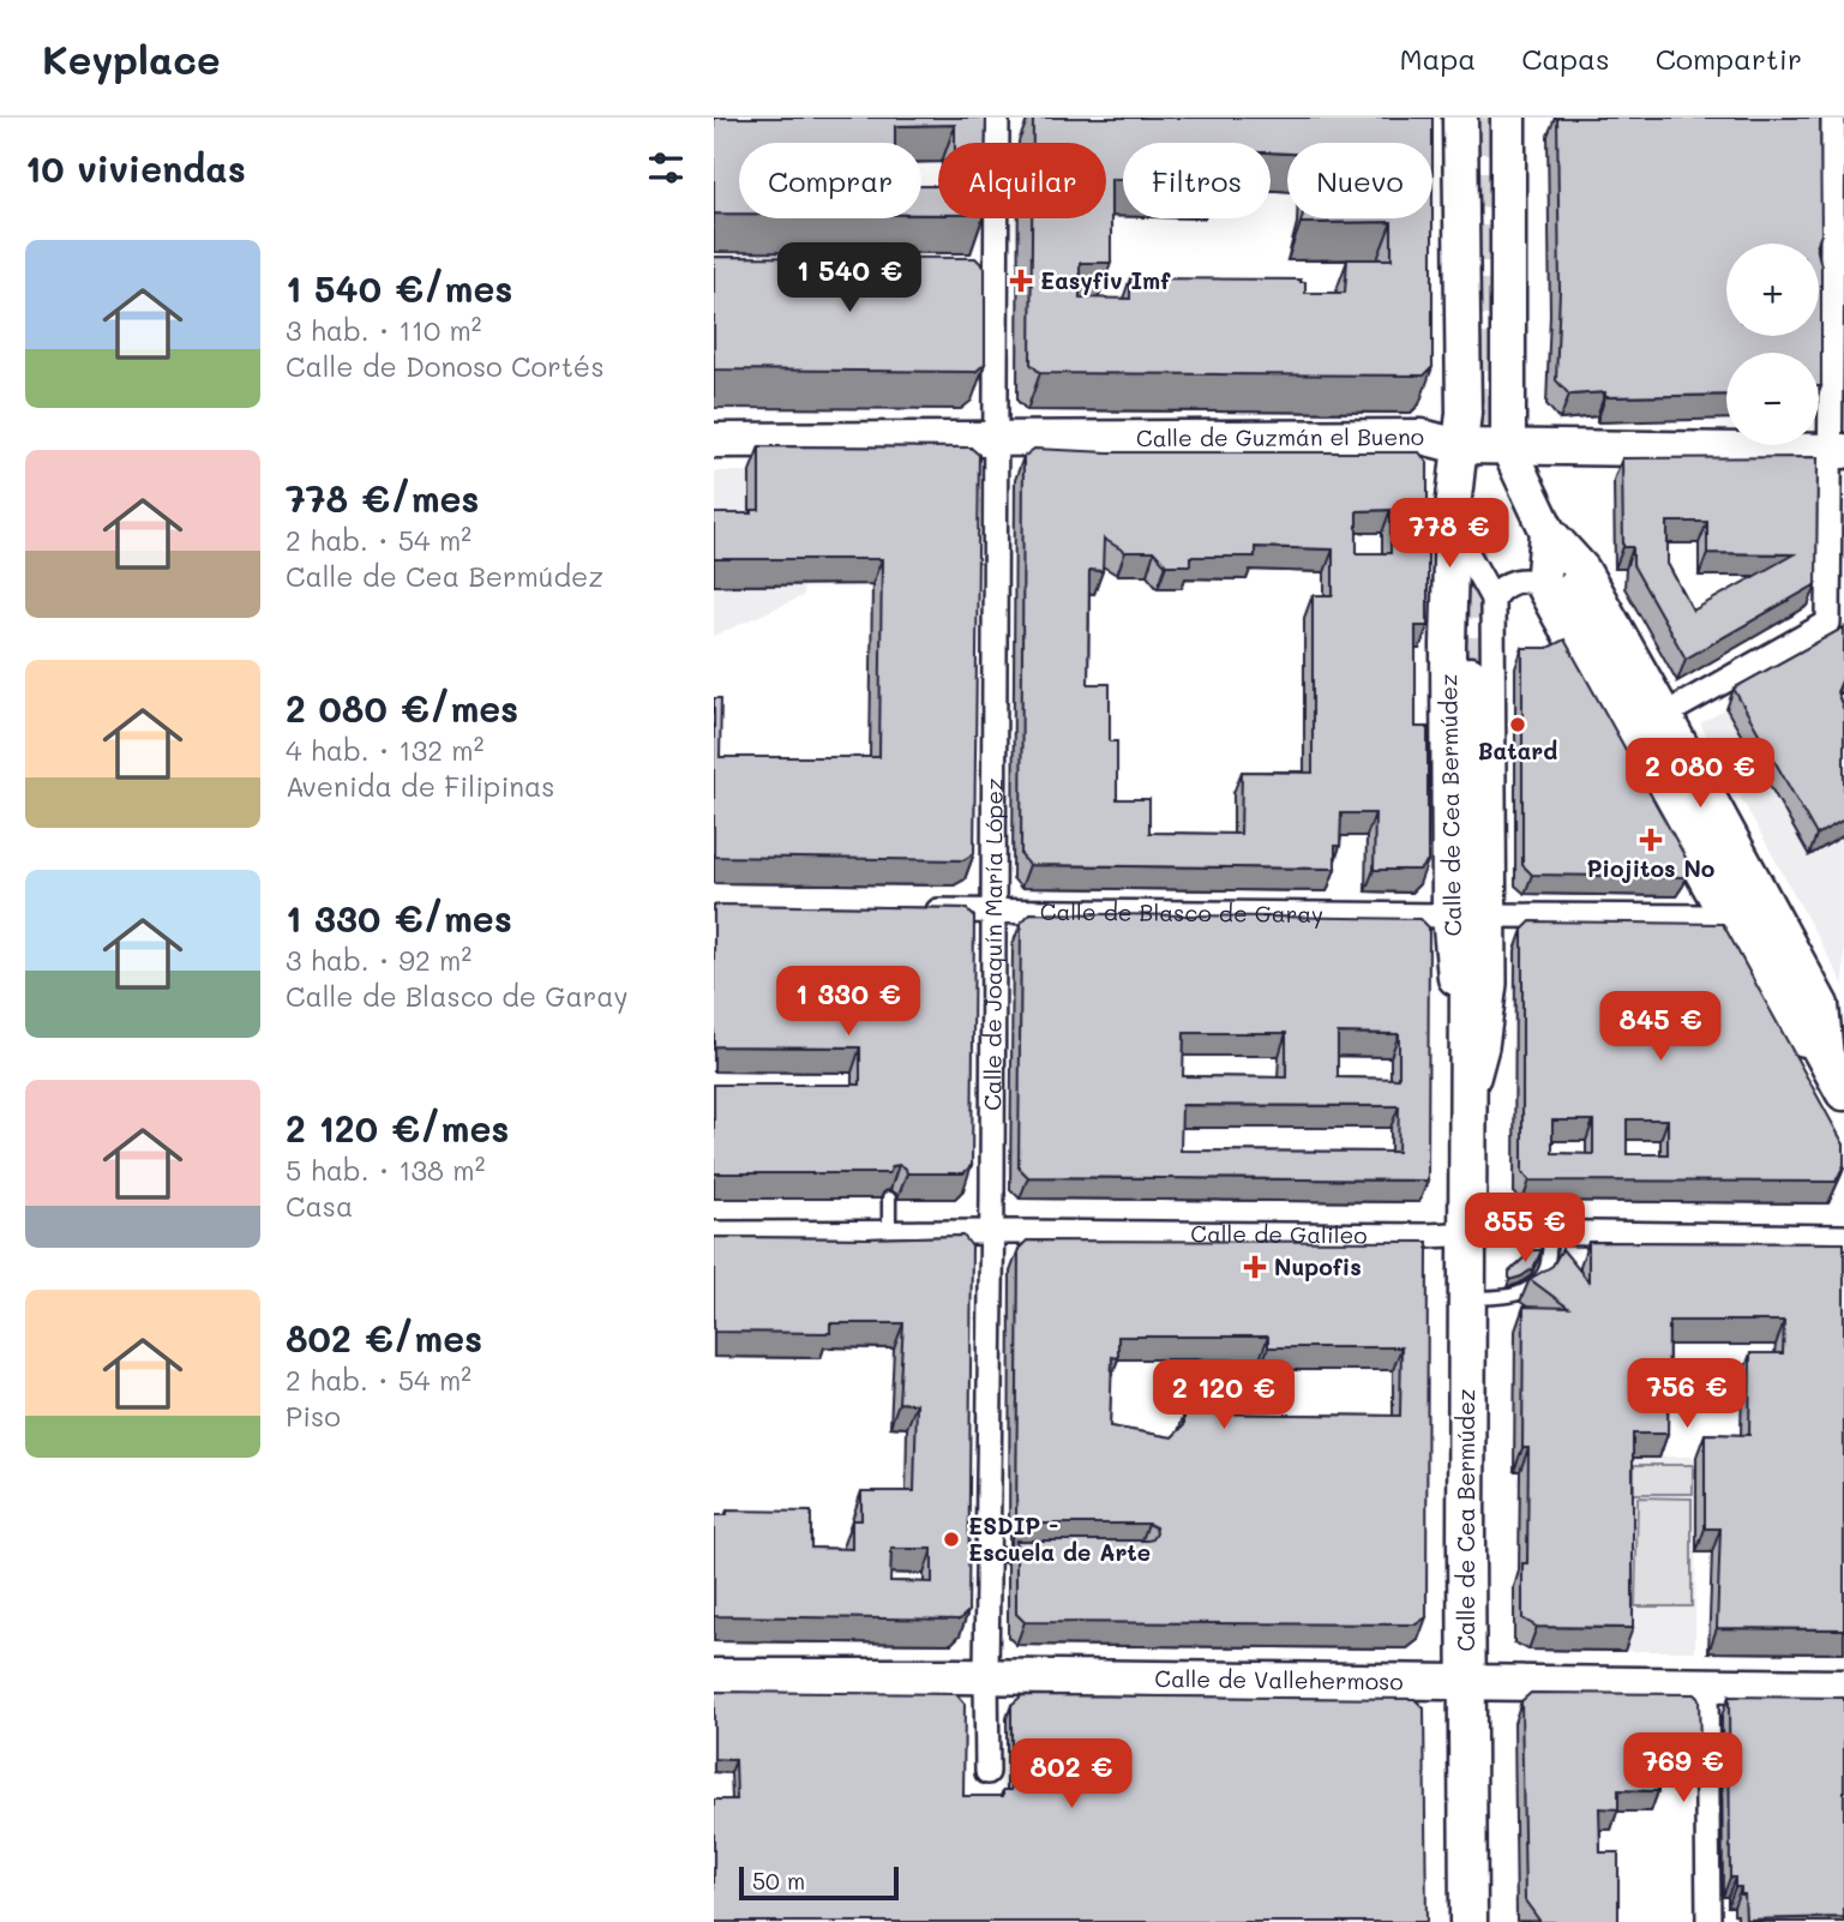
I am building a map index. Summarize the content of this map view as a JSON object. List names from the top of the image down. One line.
{"streets":{"main road":["Calle de Cea Bermúdez"],"street":["Calle de Guzmán el Bueno","Calle de Blasco de Garay","Calle de Joaquín María López","Calle de Galileo","Calle de Vallehermoso"]},"crossings":[["Calle de Guzmán el Bueno","Calle de Cea Bermúdez"],["Calle de Guzmán el Bueno","Calle de Joaquín María López"],["Calle de Cea Bermúdez","Calle de Blasco de Garay"],["Calle de Cea Bermúdez","Calle de Galileo"],["Calle de Cea Bermúdez","Calle de Vallehermoso"],["Calle de Blasco de Garay","Calle de Joaquín María López"],["Calle de Joaquín María López","Calle de Galileo"],["Calle de Joaquín María López","Calle de Vallehermoso"]],"places":{"health":["Easyfiv Imf","Piojitos No","Nupofis"],"other":["Batard","ESDIP - Escuela de Arte"]},"scale_bar":"50 m","page":{"header":"Keyplace","nav":["Mapa","Capas","Compartir"],"heading":"10 viviendas","chip":["Comprar","Alquilar","Filtros","Nuevo"],"list":[{"name":"1 540 €/mes","note":"3 hab. · 110 m² · Calle de Donoso Cortés"},{"name":"778 €/mes","note":"2 hab. · 54 m² · Calle de Cea Bermúdez"},{"name":"2 080 €/mes","note":"4 hab. · 132 m² · Avenida de Filipinas"},{"name":"1 330 €/mes","note":"3 hab. · 92 m² · Calle de Blasco de Garay"},{"name":"2 120 €/mes","note":"5 hab. · 138 m² · Casa"},{"name":"802 €/mes","note":"2 hab. · 54 m² · Piso"}],"price":["1 540 €","778 €","2 080 €","1 330 €","845 €","855 €","756 €","2 120 €","769 €","802 €"],"map_buttons":["+","−"],"scale":"50 m"}}
